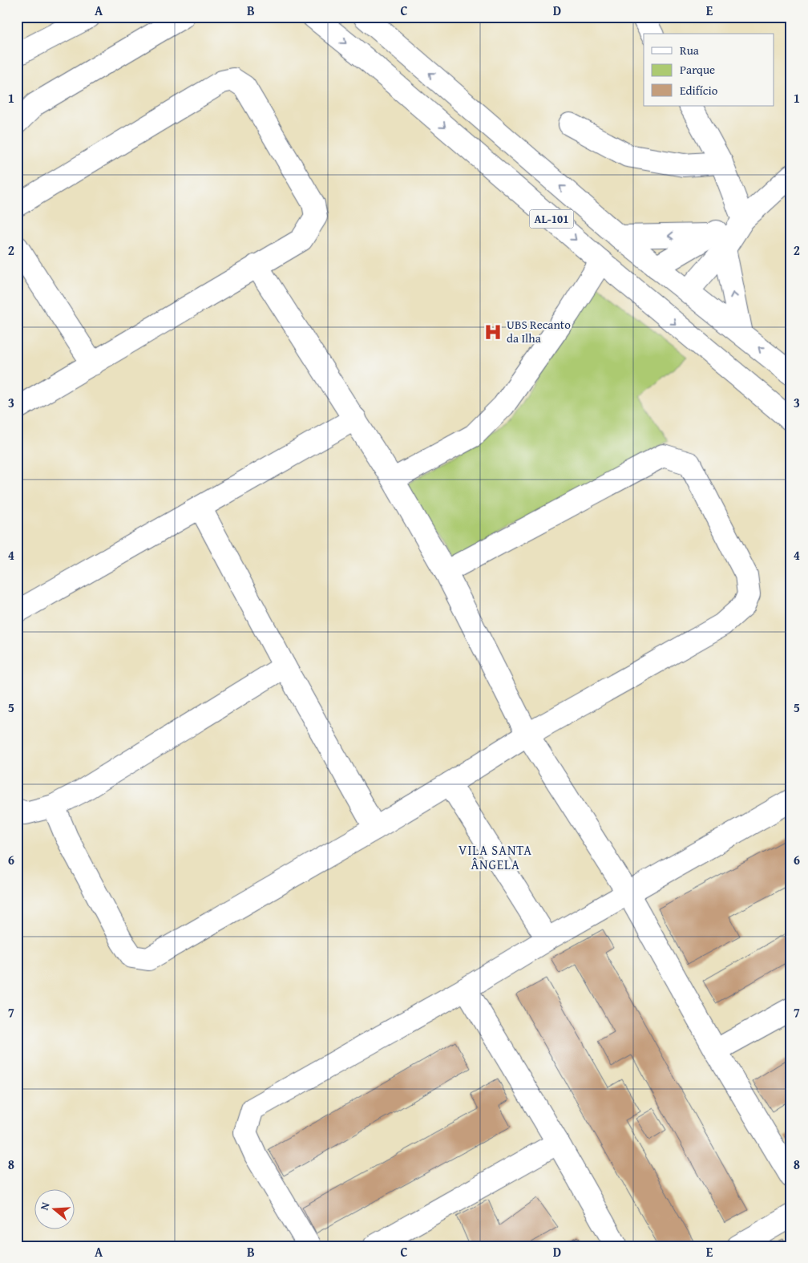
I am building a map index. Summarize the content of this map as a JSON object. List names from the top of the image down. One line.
{"streets":{"main road":["AL-101"]},"districts":["VILA SANTA ÂNGELA"],"places":{"hospital":["UBS Recanto da Ilha"]},"legend":["Rua","Parque","Edifício"],"north":"left","grid":{"columns":["A","B","C","D","E"],"rows":["1","2","3","4","5","6","7","8"]}}
